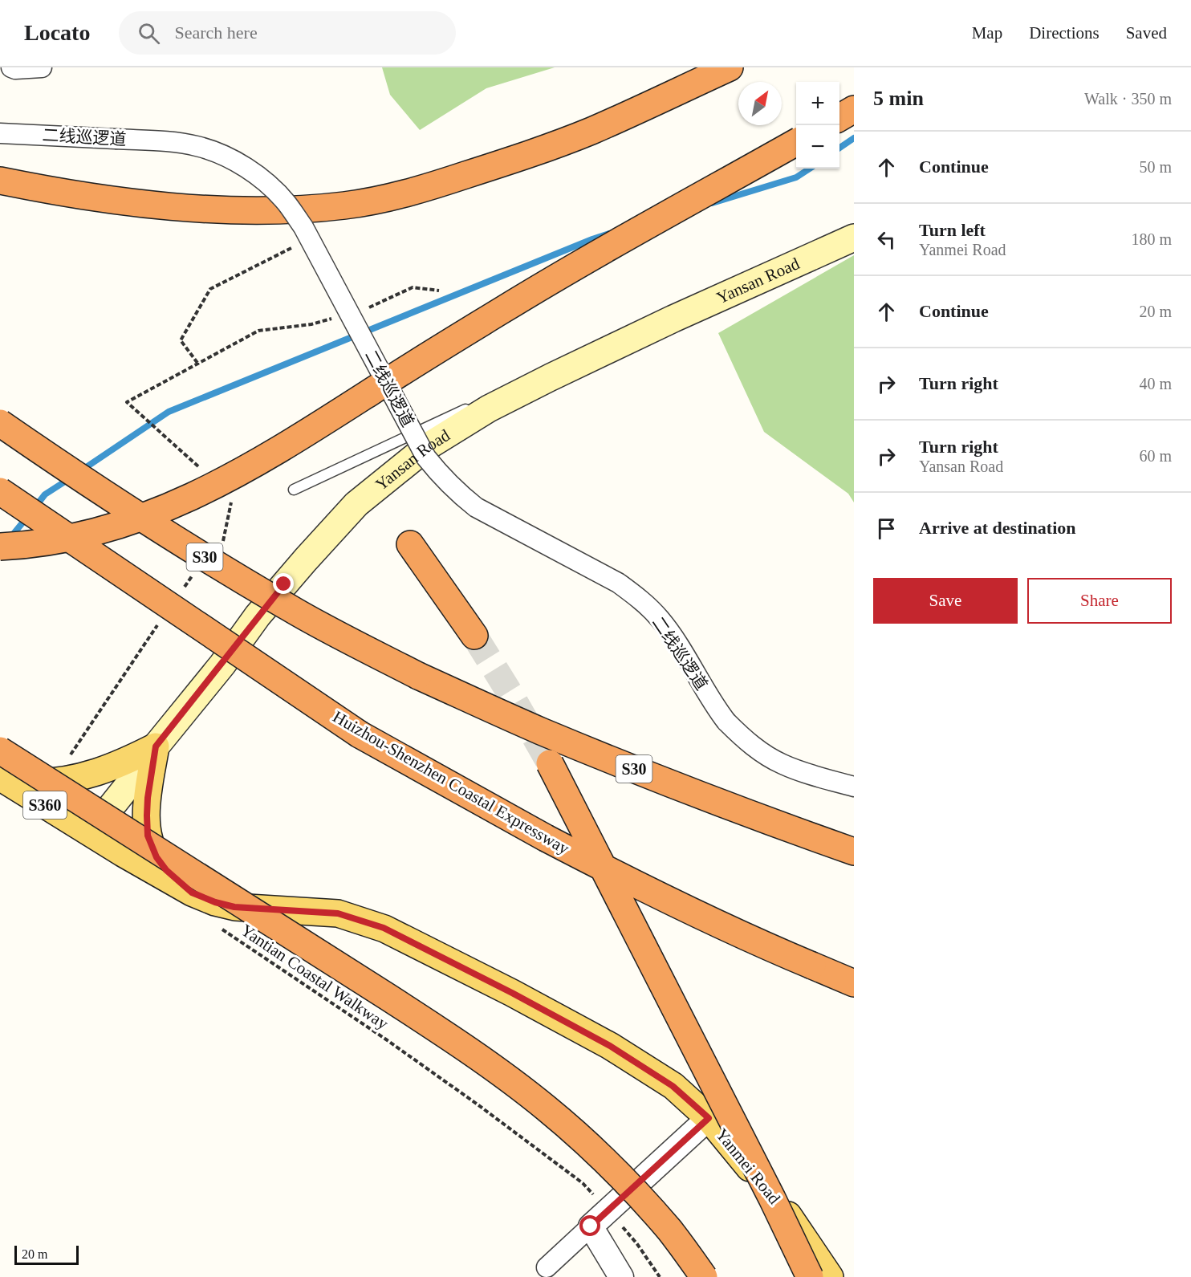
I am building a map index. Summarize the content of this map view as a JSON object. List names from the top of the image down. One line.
{"streets":{"highway":["S30","Huizhou-Shenzhen Coastal Expressway"],"main road":["Yansan Road","S360","Yanmei Road"],"street":["二线巡逻道"],"path":["Yantian Coastal Walkway"]},"crossings":[["Yansan Road","Yanmei Road"]],"scale_bar":"20 m","north":"top right","page":{"header":"Locato","search":"Search here","nav":["Map","Directions","Saved"],"heading":["5 min","Walk · 350 m"],"map_buttons":["+","−"],"list":[["Continue","50 m"],["Turn left","Yanmei Road","180 m"],["Continue","20 m"],["Turn right","40 m"],["Turn right","Yansan Road","60 m"],"Arrive at destination"],"buttons":["Save","Share"],"scale":"20 m"}}
